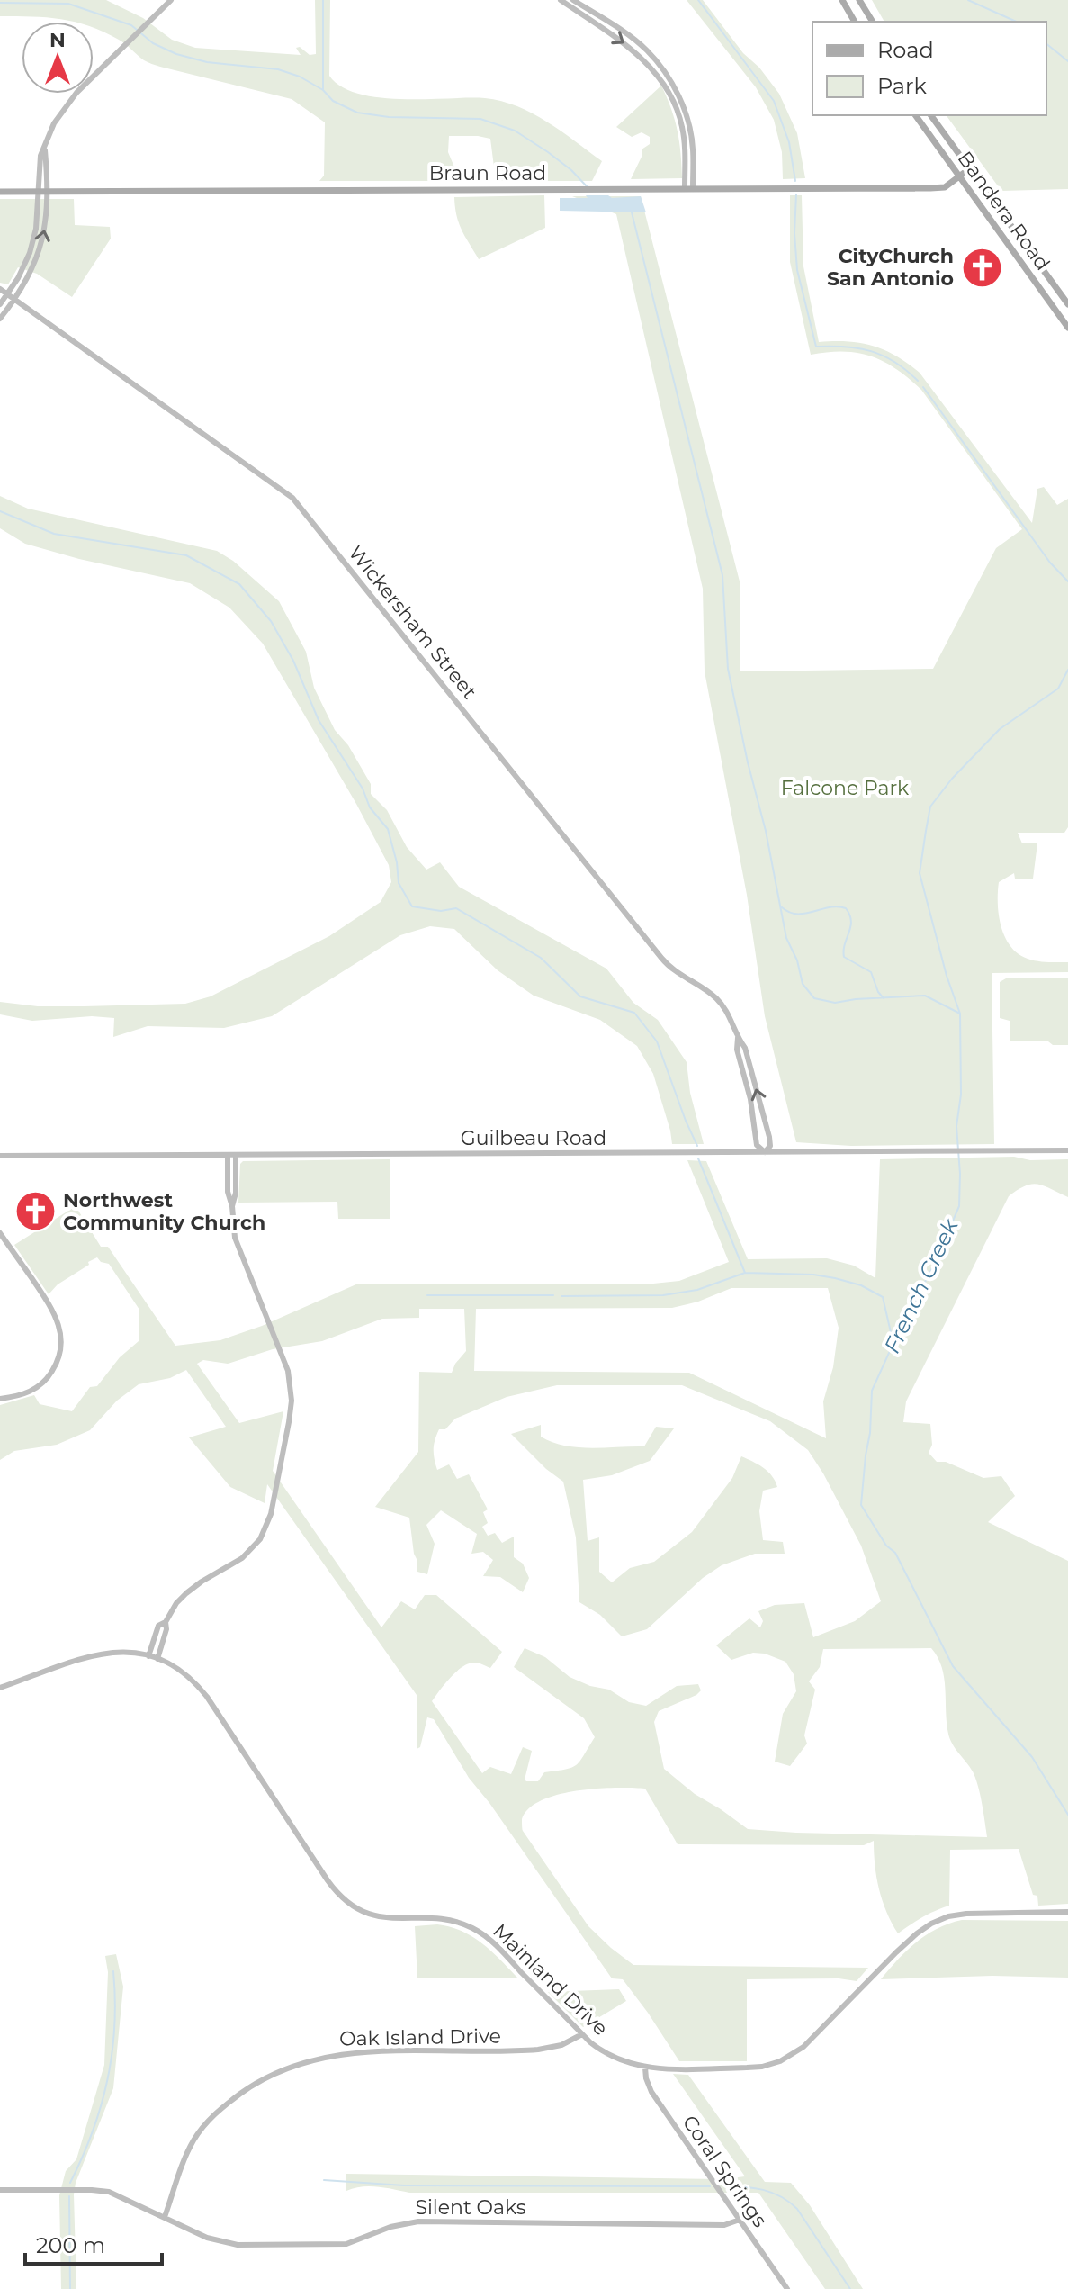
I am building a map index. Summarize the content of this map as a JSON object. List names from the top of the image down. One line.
{"streets":{"main road":["Braun Road","Bandera Road"],"street":["Wickersham Street","Guilbeau Road","Mainland Drive","Oak Island Drive","Coral Springs","Silent Oaks"]},"crossings":[["Braun Road","Bandera Road"],["Wickersham Street","Guilbeau Road"],["Mainland Drive","Oak Island Drive"],["Mainland Drive","Coral Springs"],["Oak Island Drive","Silent Oaks"],["Coral Springs","Silent Oaks"]],"water":["French Creek"],"parks":["Falcone Park"],"places":{"church":["CityChurch San Antonio","Northwest Community Church"]},"legend":["Road","Park"],"scale_bar":"200 m","north":"top"}
